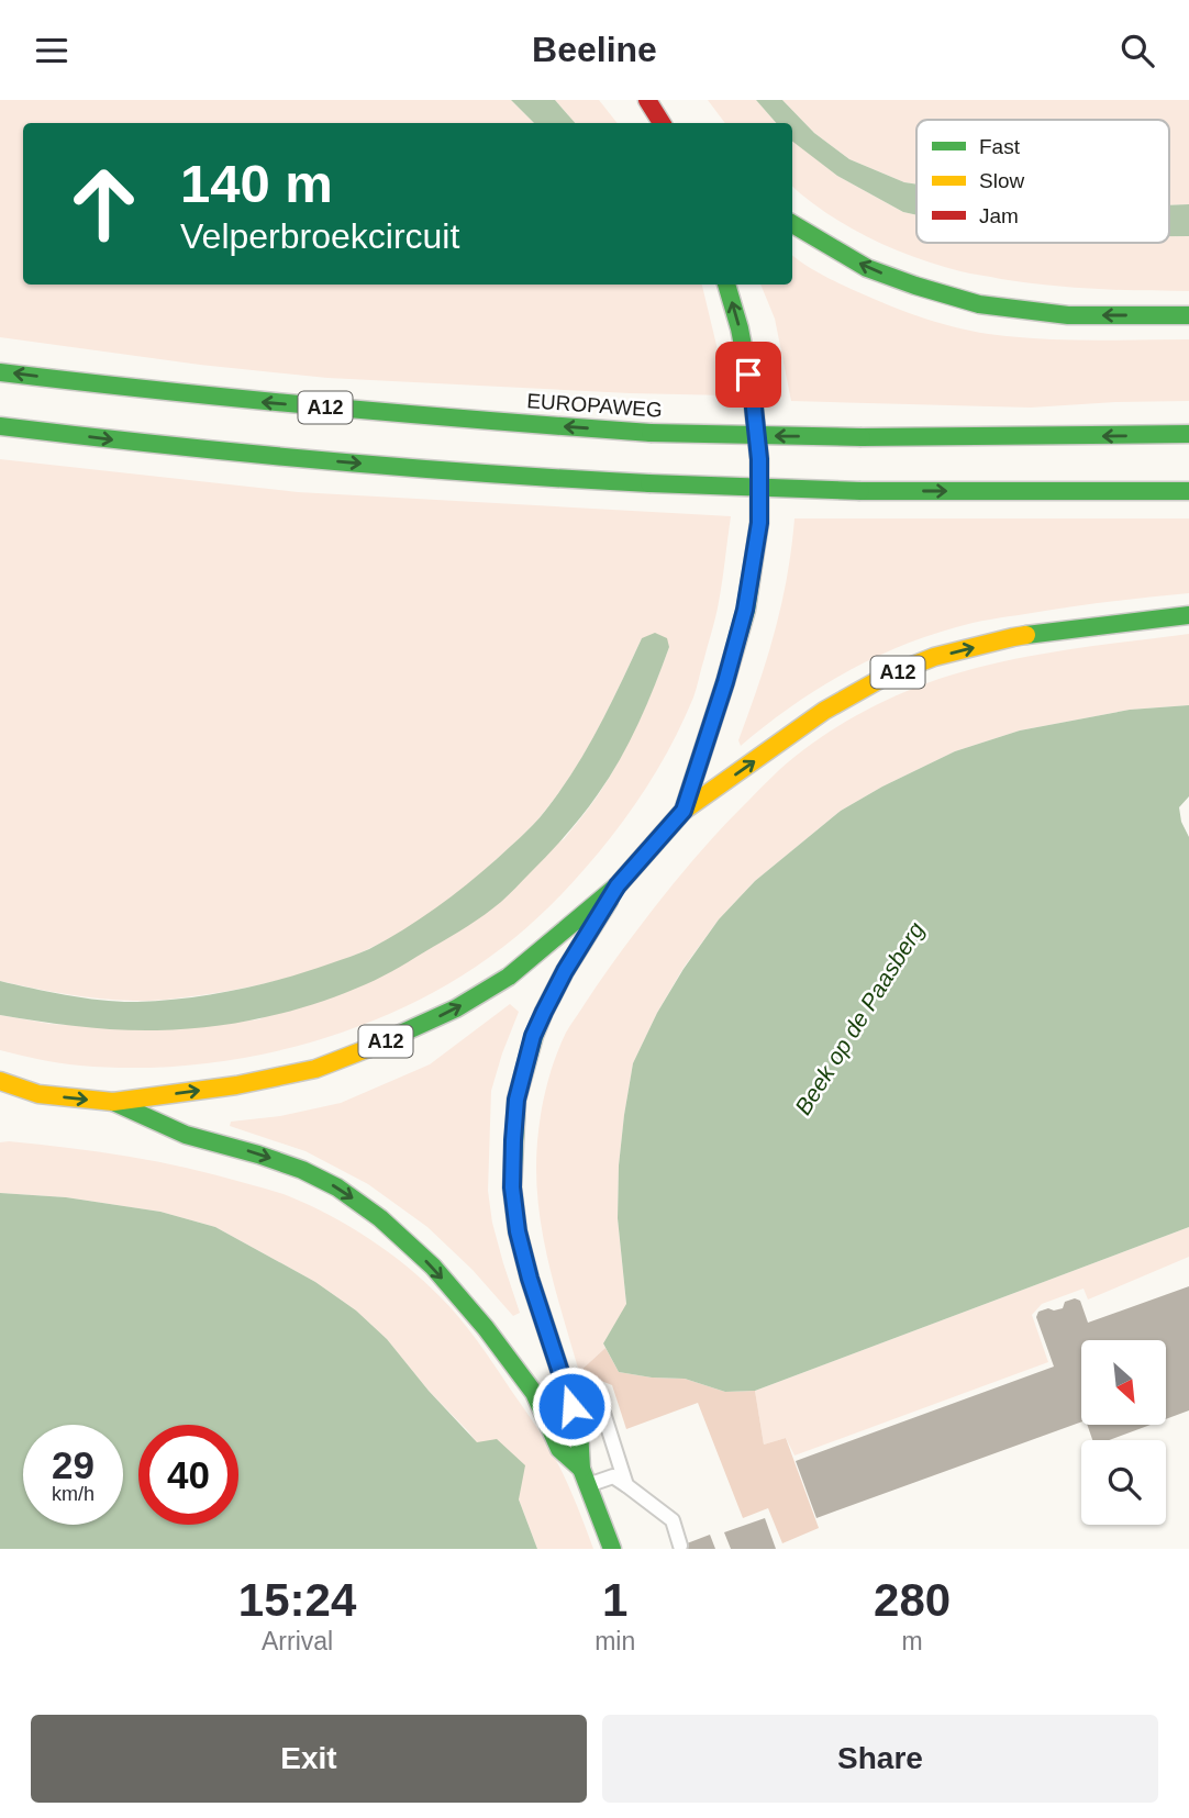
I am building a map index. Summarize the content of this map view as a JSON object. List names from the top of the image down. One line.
{"streets":{"main road":["EUROPAWEG","A12"]},"water":["Beek op de Paasberg"],"legend":["Fast","Slow","Jam"],"north":"bottom right","page":{"header":"Beeline","turn":["140 m","Velperbroekcircuit"],"speed":"29 km/h","limit":"40","eta":["15:24","Arrival","1","min","280","m"],"buttons":["Exit","Share"]}}
